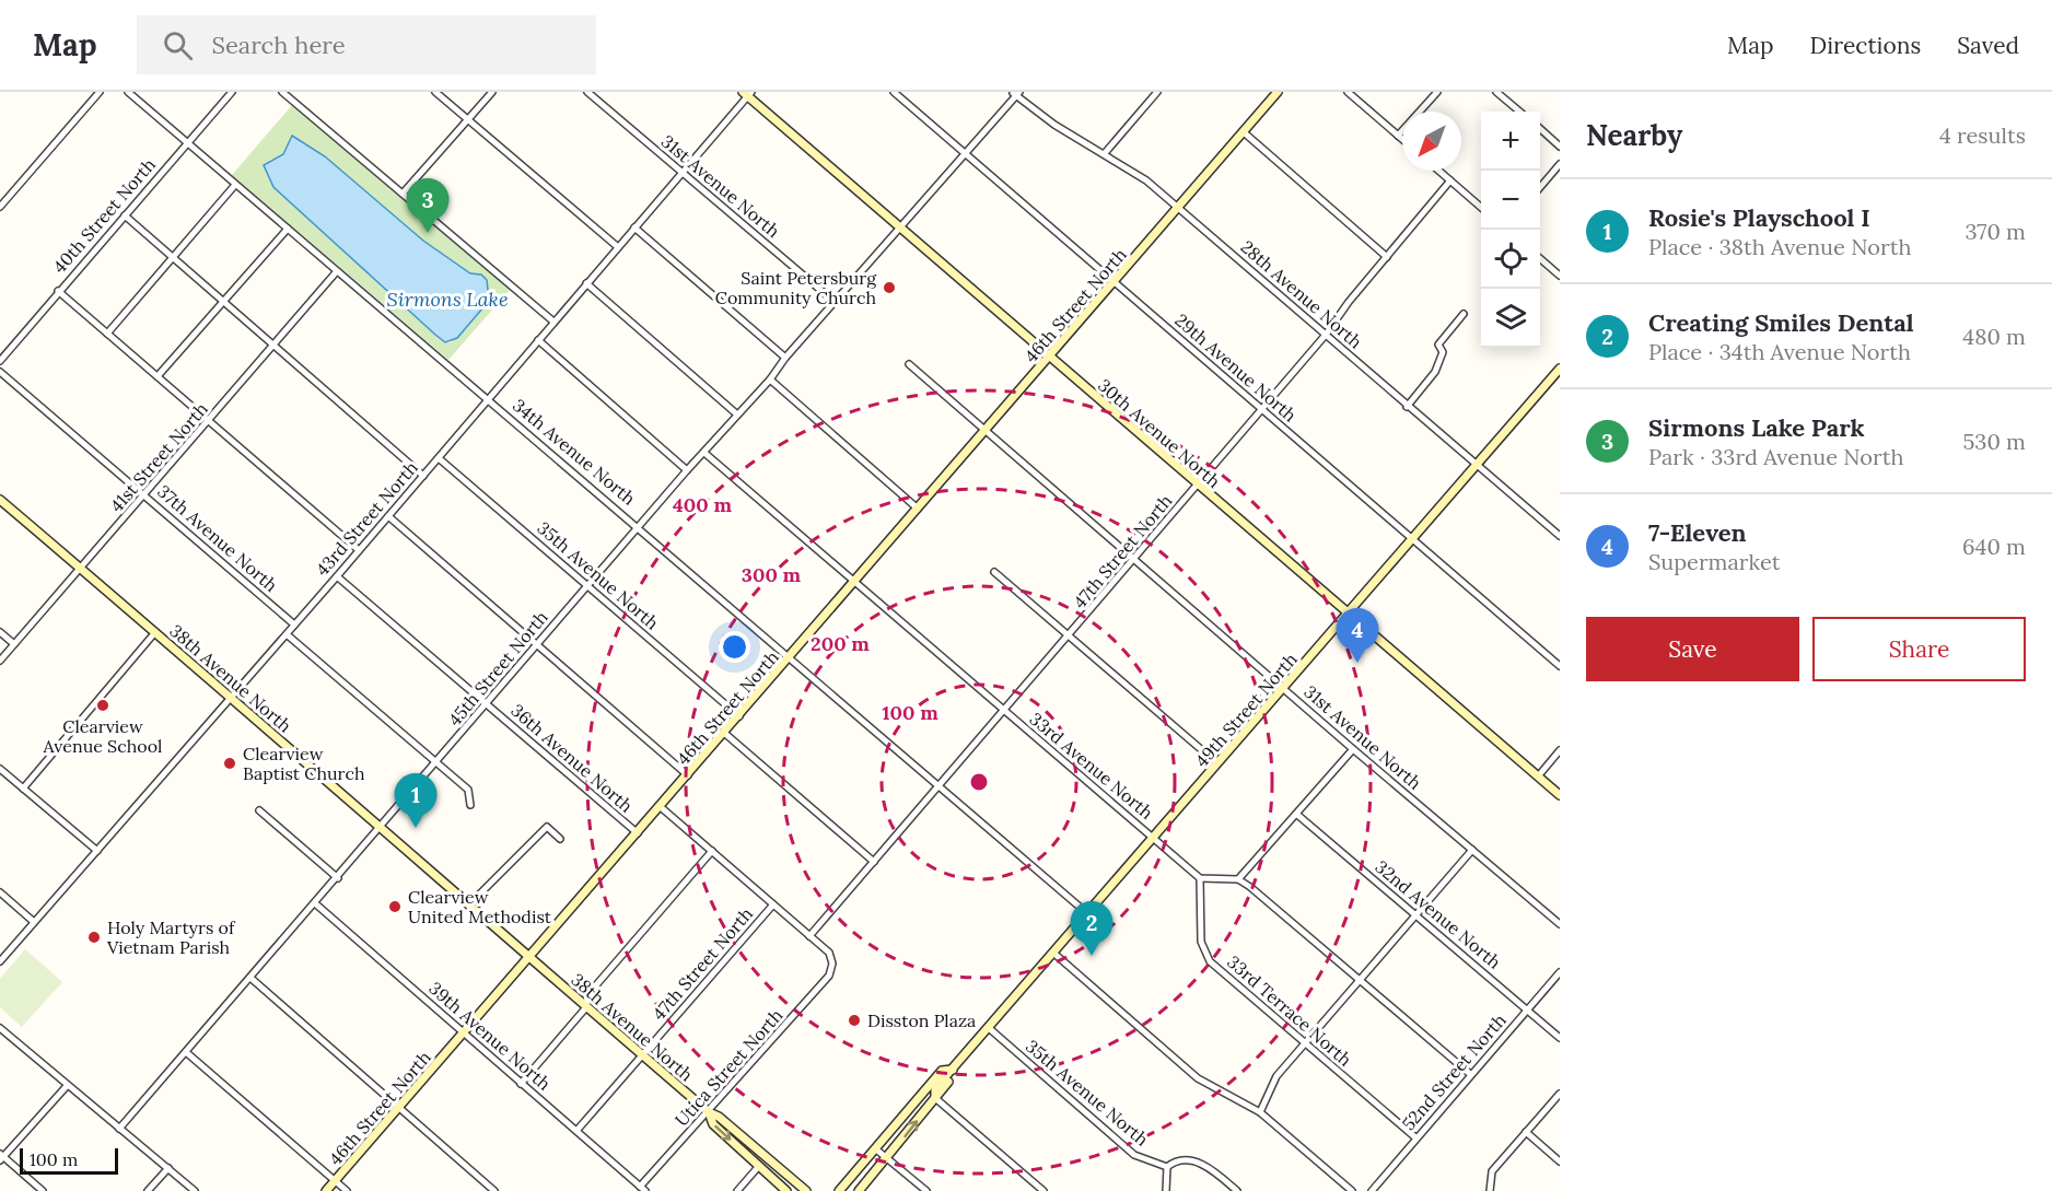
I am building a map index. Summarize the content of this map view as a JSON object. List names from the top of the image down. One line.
{"streets":{"street":["31st Avenue North","40th Street North","28th Avenue North","46th Street North","29th Avenue North","30th Avenue North","34th Avenue North","41st Street North","43rd Street North","37th Avenue North","47th Street North","35th Avenue North","45th Street North","38th Avenue North","49th Street North","36th Avenue North","33rd Avenue North","32nd Avenue North","33rd Terrace North","39th Avenue North","Utica Street North","52nd Street North"]},"crossings":[["31st Avenue North","46th Street North"],["31st Avenue North","43rd Street North"],["31st Avenue North","47th Street North"],["31st Avenue North","45th Street North"],["31st Avenue North","49th Street North"],["40th Street North","34th Avenue North"],["28th Avenue North","46th Street North"],["28th Avenue North","47th Street North"],["28th Avenue North","45th Street North"],["28th Avenue North","49th Street North"],["46th Street North","29th Avenue North"],["46th Street North","30th Avenue North"],["46th Street North","34th Avenue North"],["46th Street North","35th Avenue North"],["46th Street North","38th Avenue North"],["46th Street North","36th Avenue North"],["46th Street North","33rd Avenue North"],["46th Street North","39th Avenue North"],["29th Avenue North","47th Street North"],["29th Avenue North","45th Street North"],["29th Avenue North","49th Street North"],["30th Avenue North","43rd Street North"],["30th Avenue North","47th Street North"],["30th Avenue North","45th Street North"],["30th Avenue North","49th Street North"],["34th Avenue North","41st Street North"],["34th Avenue North","43rd Street North"],["34th Avenue North","47th Street North"],["34th Avenue North","45th Street North"],["34th Avenue North","49th Street North"],["41st Street North","37th Avenue North"],["41st Street North","38th Avenue North"],["43rd Street North","37th Avenue North"],["43rd Street North","35th Avenue North"],["43rd Street North","38th Avenue North"],["43rd Street North","36th Avenue North"],["47th Street North","38th Avenue North"],["47th Street North","36th Avenue North"],["47th Street North","33rd Avenue North"],["47th Street North","39th Avenue North"],["35th Avenue North","45th Street North"],["35th Avenue North","49th Street North"],["45th Street North","38th Avenue North"],["45th Street North","36th Avenue North"],["45th Street North","33rd Avenue North"],["45th Street North","39th Avenue North"],["38th Avenue North","Utica Street North"],["49th Street North","33rd Avenue North"],["36th Avenue North","Utica Street North"],["33rd Avenue North","33rd Terrace North"],["32nd Avenue North","52nd Street North"],["33rd Terrace North","52nd Street North"],["39th Avenue North","Utica Street North"]],"water":["Sirmons Lake"],"places":["Saint Petersburg Community Church","Clearview Avenue School","Clearview Baptist Church","Clearview United Methodist","Holy Martyrs of Vietnam Parish","Disston Plaza"],"scale_bar":"100 m","north":"bottom left","page":{"header":"Map","search":"Search here","nav":["Map","Directions","Saved"],"heading":["Nearby","4 results"],"map_buttons":["+","−"],"list":[{"mark":"1","name":"Rosie's Playschool I","note":"Place · 38th Avenue North","value":"370 m"},{"mark":"2","name":"Creating Smiles Dental","note":"Place · 34th Avenue North","value":"480 m"},{"mark":"3","name":"Sirmons Lake Park","note":"Park · 33rd Avenue North","value":"530 m"},{"mark":"4","name":"7-Eleven","note":"Supermarket","value":"640 m"}],"pins":["3","4","1","2"],"buttons":["Save","Share"],"scale":"100 m"},"rings":["400 m","300 m","200 m","100 m"]}
